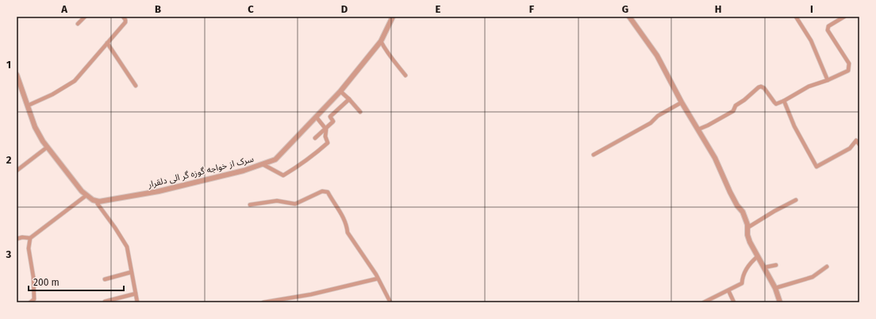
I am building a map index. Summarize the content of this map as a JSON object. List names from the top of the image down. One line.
{"streets":{"street":["سرک از خواجه گوزه گر الی دلقرار"]},"scale_bar":"200 m","grid":{"columns":["A","B","C","D","E","F","G","H","I"],"rows":["1","2","3"]}}
